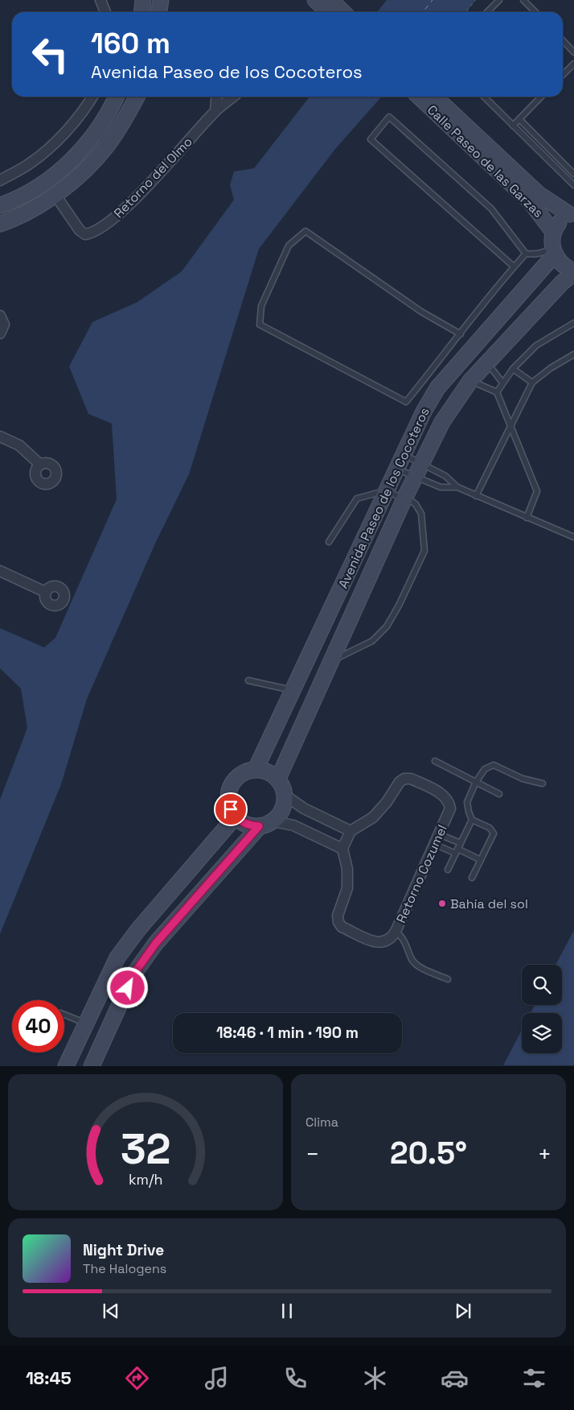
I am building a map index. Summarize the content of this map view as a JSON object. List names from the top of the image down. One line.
{"streets":{"street":["Calle Paseo de las Garzas","Retorno del Olmo","Avenida Paseo de los Cocoteros","Retorno Cozumel"]},"places":["Bahía del sol"],"page":{"turn":["160 m","Avenida Paseo de los Cocoteros"],"limit":"40","trip":"18:46 · 1 min · 190 m","tile":"Clima","heat":["−","20.5°","+"],"song":["Night Drive","The Halogens"],"tabs":"18:45","gauge":["32","km/h"]}}
